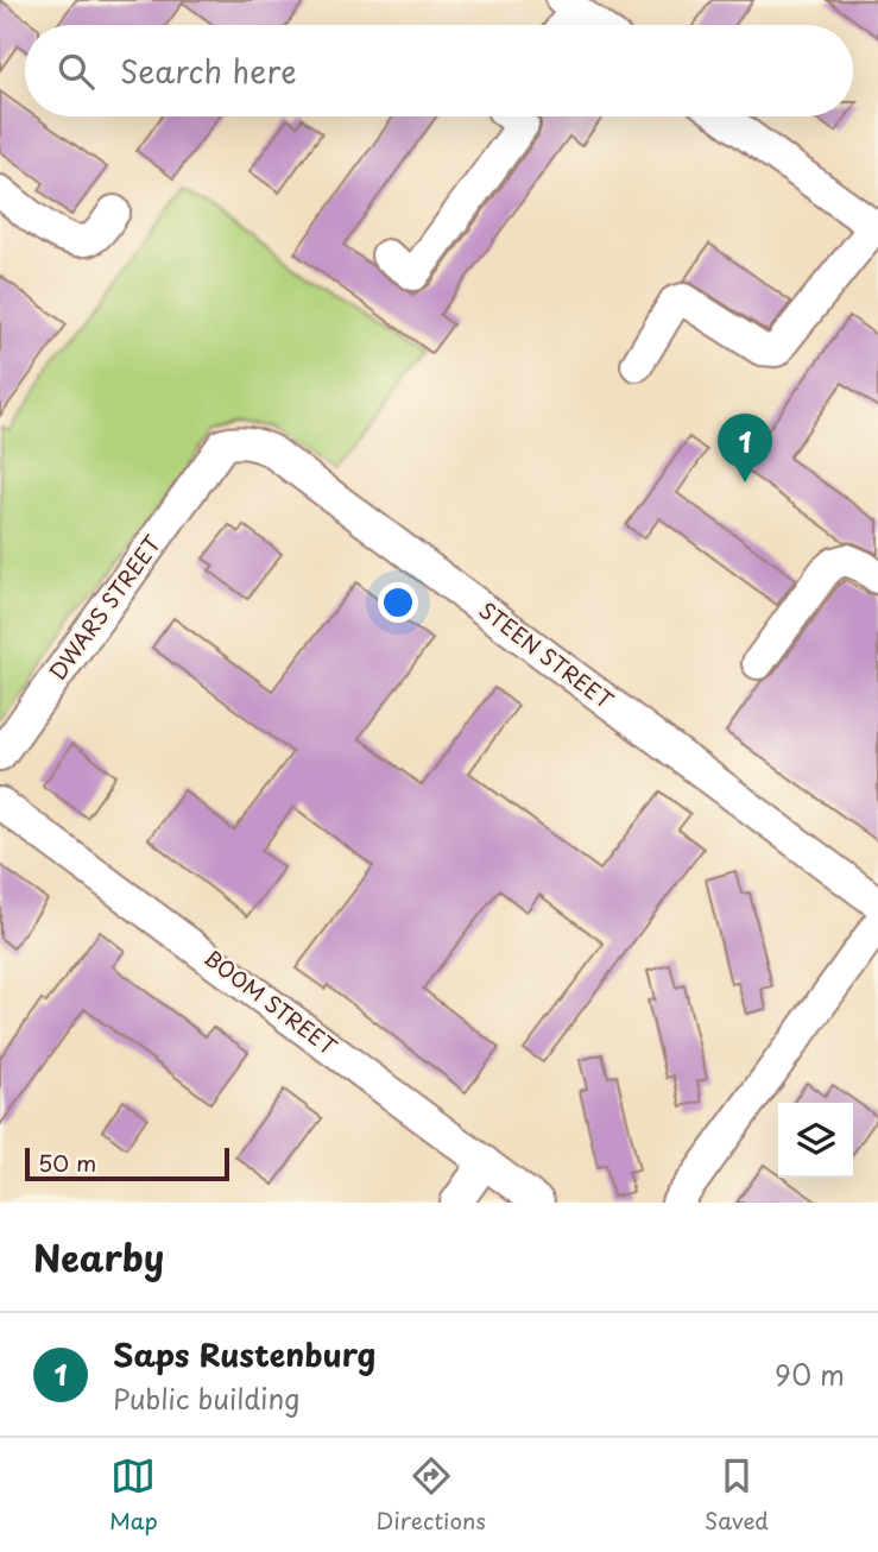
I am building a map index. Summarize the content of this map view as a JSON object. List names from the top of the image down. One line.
{"streets":{"street":["DWARS STREET","STEEN STREET","BOOM STREET"]},"crossings":[["DWARS STREET","STEEN STREET"]],"scale_bar":"50 m","page":{"search":"Search here","pins":"1","scale":"50 m","heading":"Nearby","list":[{"mark":"1","name":"Saps Rustenburg","note":"Public building","value":"90 m"}],"nav":["Map","Directions","Saved"]}}
